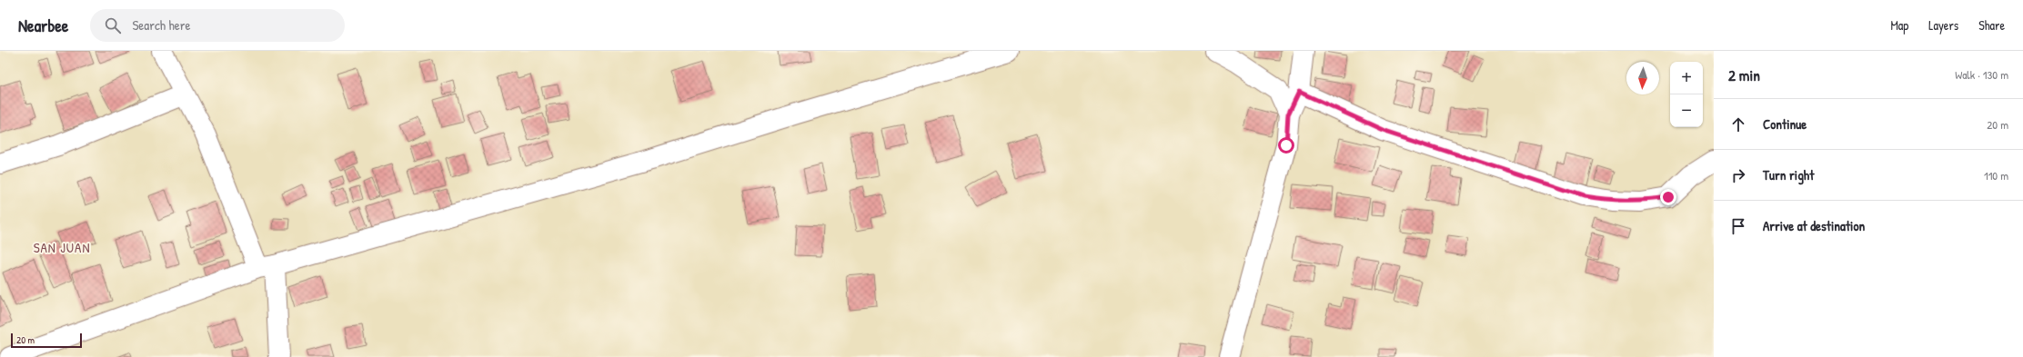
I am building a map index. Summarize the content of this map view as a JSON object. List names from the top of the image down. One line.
{"districts":["SAN JUAN"],"scale_bar":"20 m","north":"bottom","page":{"header":"Nearbee","search":"Search here","nav":["Map","Layers","Share"],"heading":["2 min","Walk · 130 m"],"map_buttons":["+","−"],"list":[["Continue","20 m"],["Turn right","110 m"],"Arrive at destination"],"scale":"20 m"}}
